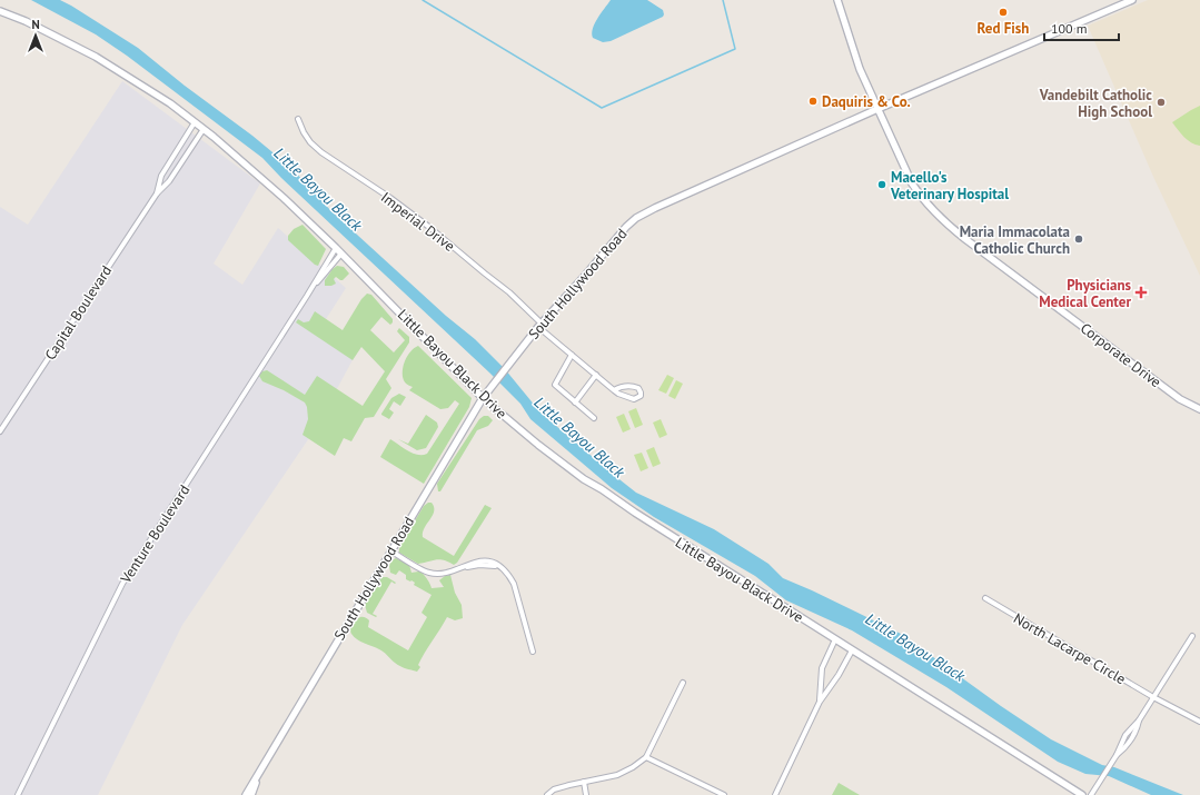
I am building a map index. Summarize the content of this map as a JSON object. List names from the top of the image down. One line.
{"streets":{"main road":["South Hollywood Road","Corporate Drive","Little Bayou Black Drive"],"street":["Imperial Drive","Capital Boulevard","Venture Boulevard","North Lacarpe Circle"]},"crossings":[["Imperial Drive","South Hollywood Road"],["South Hollywood Road","Corporate Drive"],["South Hollywood Road","Little Bayou Black Drive"],["Capital Boulevard","Little Bayou Black Drive"],["Little Bayou Black Drive","Venture Boulevard"]],"water":["Little Bayou Black"],"places":{"other":["Red Fish","Daquiris & Co.","Vandebilt Catholic High School","Macello's Veterinary Hospital","Maria Immacolata Catholic Church"],"health":["Physicians Medical Center"]},"scale_bar":"100 m","north":"top"}
